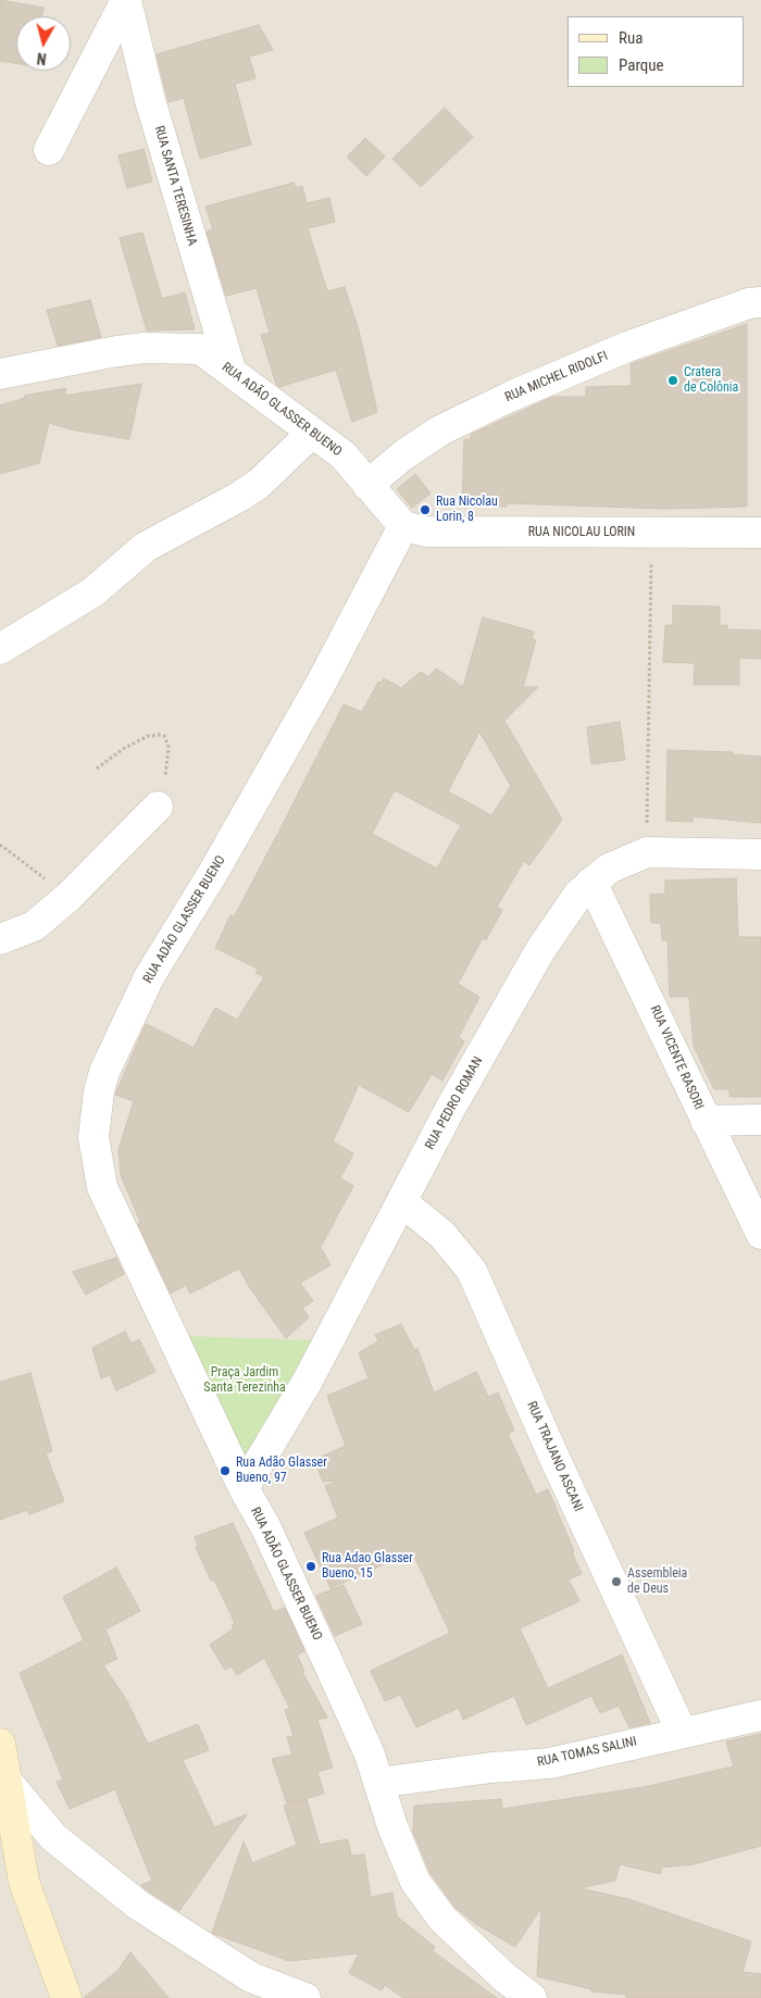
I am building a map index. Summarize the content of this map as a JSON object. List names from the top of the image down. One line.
{"streets":{"street":["RUA SANTA TERESINHA","RUA MICHEL RIDOLFI","RUA ADÃO GLASSER BUENO","RUA NICOLAU LORIN","RUA VICENTE RASORI","RUA PEDRO ROMAN","RUA TRAJANO ASCANI","RUA TOMAS SALINI"]},"crossings":[["RUA SANTA TERESINHA","RUA ADÃO GLASSER BUENO"],["RUA MICHEL RIDOLFI","RUA ADÃO GLASSER BUENO"],["RUA ADÃO GLASSER BUENO","RUA NICOLAU LORIN"],["RUA ADÃO GLASSER BUENO","RUA PEDRO ROMAN"],["RUA ADÃO GLASSER BUENO","RUA TOMAS SALINI"],["RUA VICENTE RASORI","RUA PEDRO ROMAN"],["RUA PEDRO ROMAN","RUA TRAJANO ASCANI"],["RUA TRAJANO ASCANI","RUA TOMAS SALINI"]],"parks":["Praça Jardim Santa Terezinha"],"places":["Cratera de Colônia","Rua Nicolau Lorin, 8","Rua Adão Glasser Bueno, 97","Rua Adao Glasser Bueno, 15","Assembleia de Deus"],"legend":["Rua","Parque"],"north":"bottom"}
